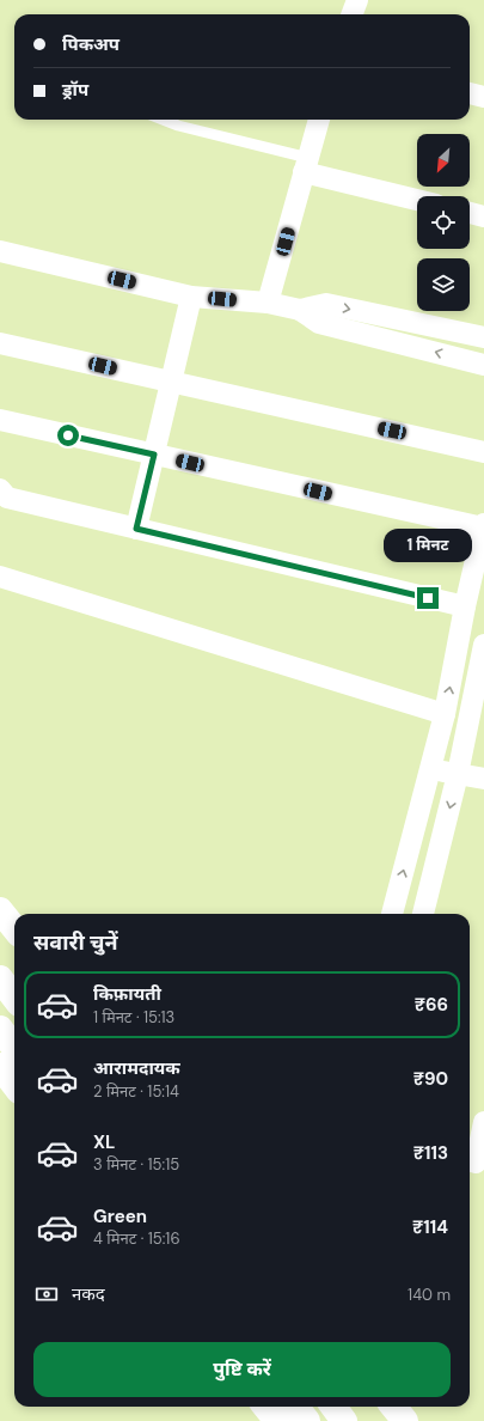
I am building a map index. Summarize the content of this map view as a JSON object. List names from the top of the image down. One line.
{"north":"bottom left","page":{"banner":["पिकअप","ड्रॉप"],"bubble":"1 मिनट","heading":"सवारी चुनें","list":[{"name":"किफ़ायती","note":"1 मिनट · 15:13","value":"₹66"},{"name":"आरामदायक","note":"2 मिनट · 15:14","value":"₹90"},{"name":"XL","note":"3 मिनट · 15:15","value":"₹113"},{"name":"Green","note":"4 मिनट · 15:16","value":"₹114"}],"pay":["नकद","140 m"],"buttons":"पुष्टि करें"}}
